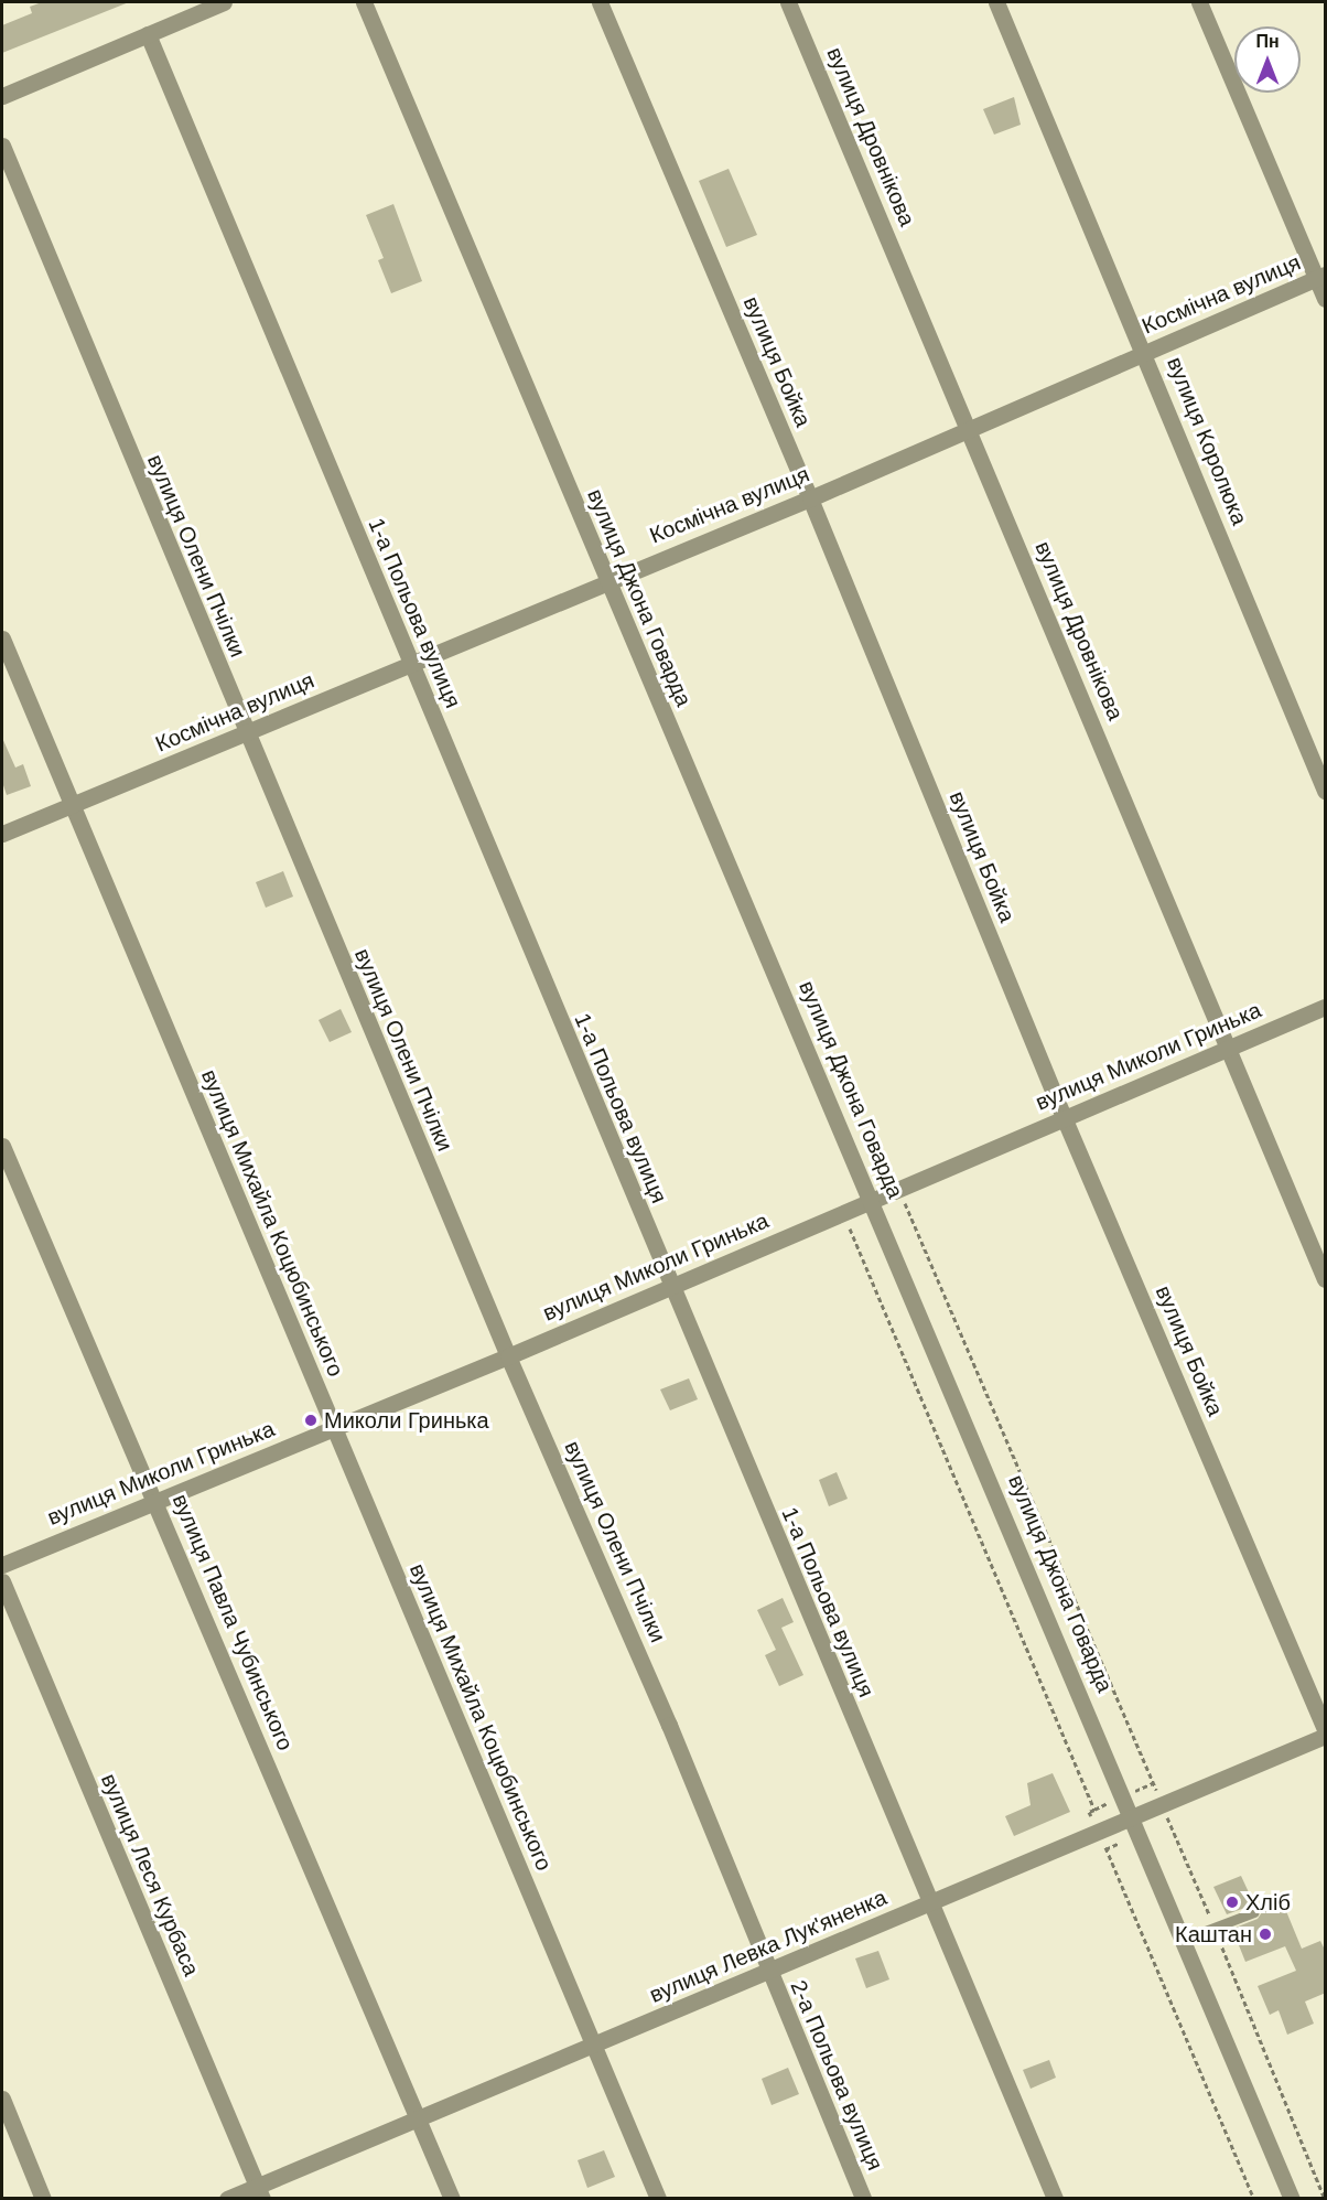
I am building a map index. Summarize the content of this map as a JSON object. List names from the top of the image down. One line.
{"streets":{"street":["вулиця Дровнікова","Космічна вулиця","вулиця Бойка","вулиця Королюка","вулиця Олени Пчілки","вулиця Джона Говарда","1-а Польова вулиця","вулиця Миколи Гринька","вулиця Михайла Коцюбинського","вулиця Павла Чубинського","вулиця Леся Курбаса","вулиця Левка Лук'яненка","2-а Польова вулиця"]},"crossings":[["вулиця Дровнікова","Космічна вулиця"],["вулиця Дровнікова","вулиця Миколи Гринька"],["Космічна вулиця","вулиця Бойка"],["Космічна вулиця","вулиця Королюка"],["Космічна вулиця","вулиця Олени Пчілки"],["Космічна вулиця","вулиця Джона Говарда"],["Космічна вулиця","1-а Польова вулиця"],["Космічна вулиця","вулиця Михайла Коцюбинського"],["вулиця Бойка","вулиця Миколи Гринька"],["вулиця Олени Пчілки","вулиця Миколи Гринька"],["вулиця Олени Пчілки","вулиця Левка Лук'яненка"],["вулиця Олени Пчілки","2-а Польова вулиця"],["вулиця Джона Говарда","вулиця Миколи Гринька"],["вулиця Джона Говарда","вулиця Левка Лук'яненка"],["1-а Польова вулиця","вулиця Миколи Гринька"],["1-а Польова вулиця","вулиця Левка Лук'яненка"],["вулиця Миколи Гринька","вулиця Михайла Коцюбинського"],["вулиця Миколи Гринька","вулиця Павла Чубинського"],["вулиця Михайла Коцюбинського","вулиця Левка Лук'яненка"],["вулиця Павла Чубинського","вулиця Левка Лук'яненка"],["вулиця Леся Курбаса","вулиця Левка Лук'яненка"],["вулиця Левка Лук'яненка","2-а Польова вулиця"]],"places":["Миколи Гринька","Хліб","Каштан"],"north":"top"}
